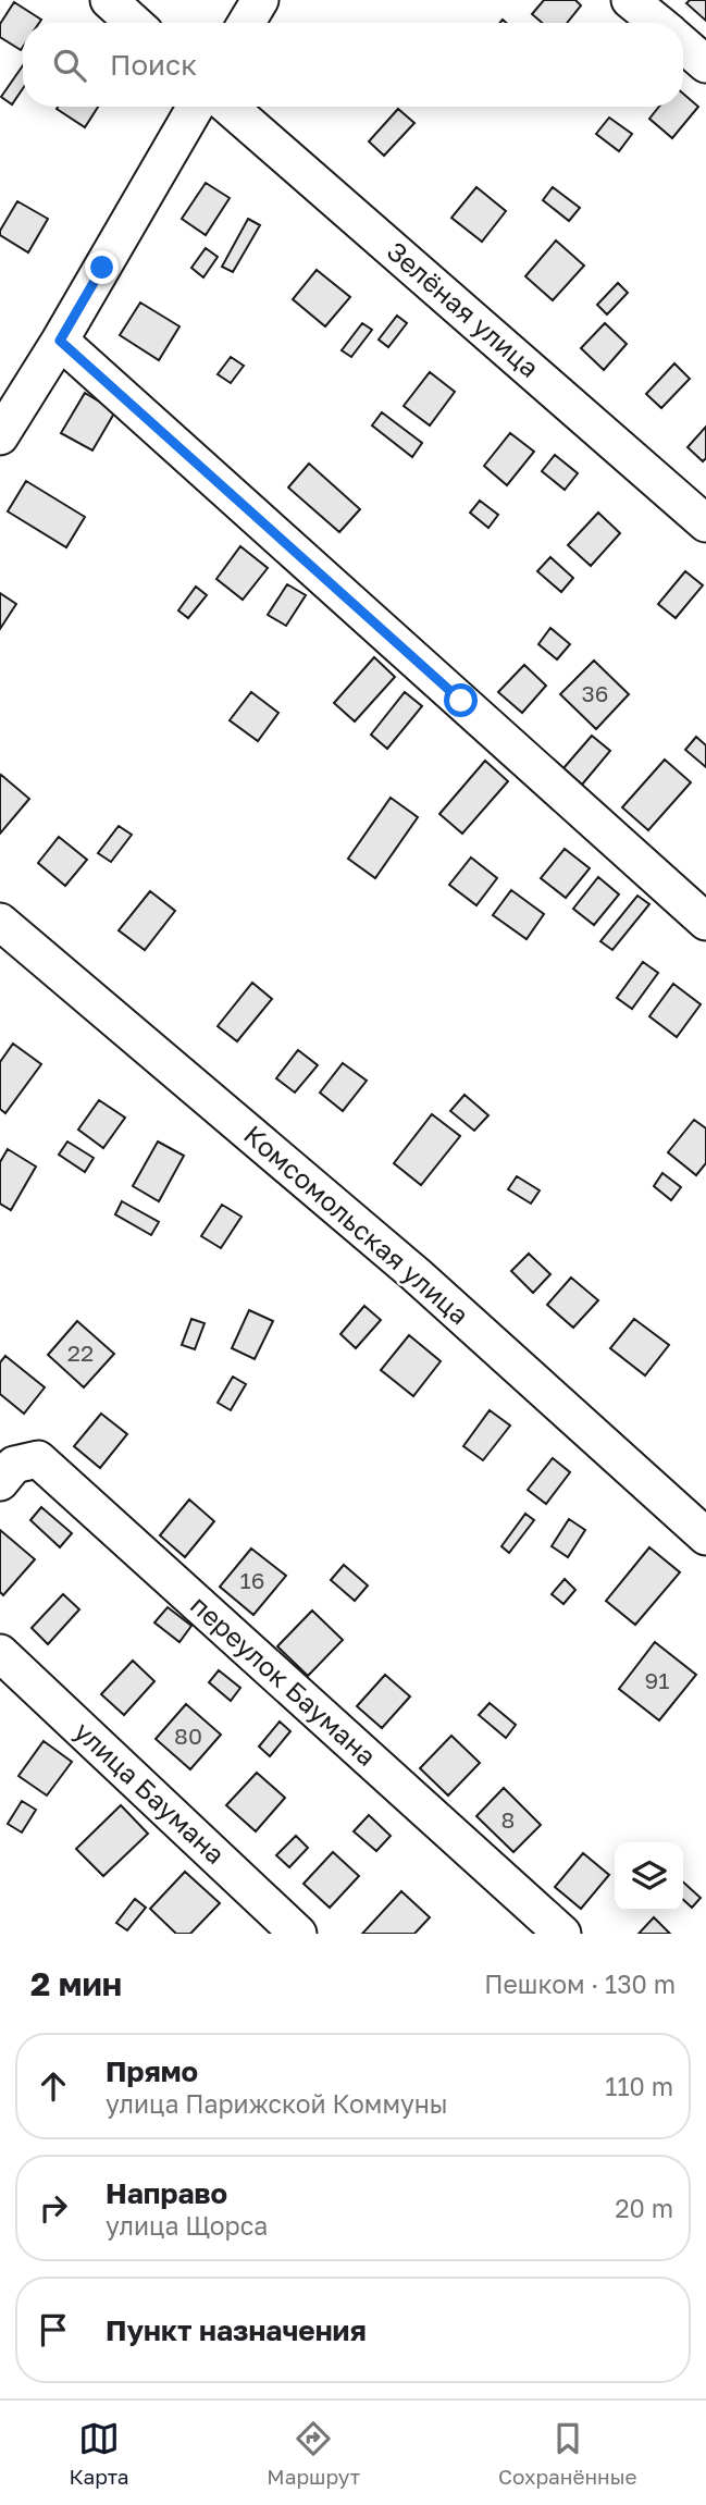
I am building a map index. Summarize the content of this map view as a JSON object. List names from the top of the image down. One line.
{"streets":{"street":["Зелёная улица","Комсомольская улица","переулок Баумана","улица Баумана"]},"house_numbers":["36","22","16","91","80","8"],"page":{"search":"Поиск","heading":["2 мин","Пешком · 130 m"],"list":[["Прямо","улица Парижской Коммуны","110 m"],["Направо","улица Щорса","20 m"],"Пункт назначения"],"nav":["Карта","Маршрут","Сохранённые"]}}
